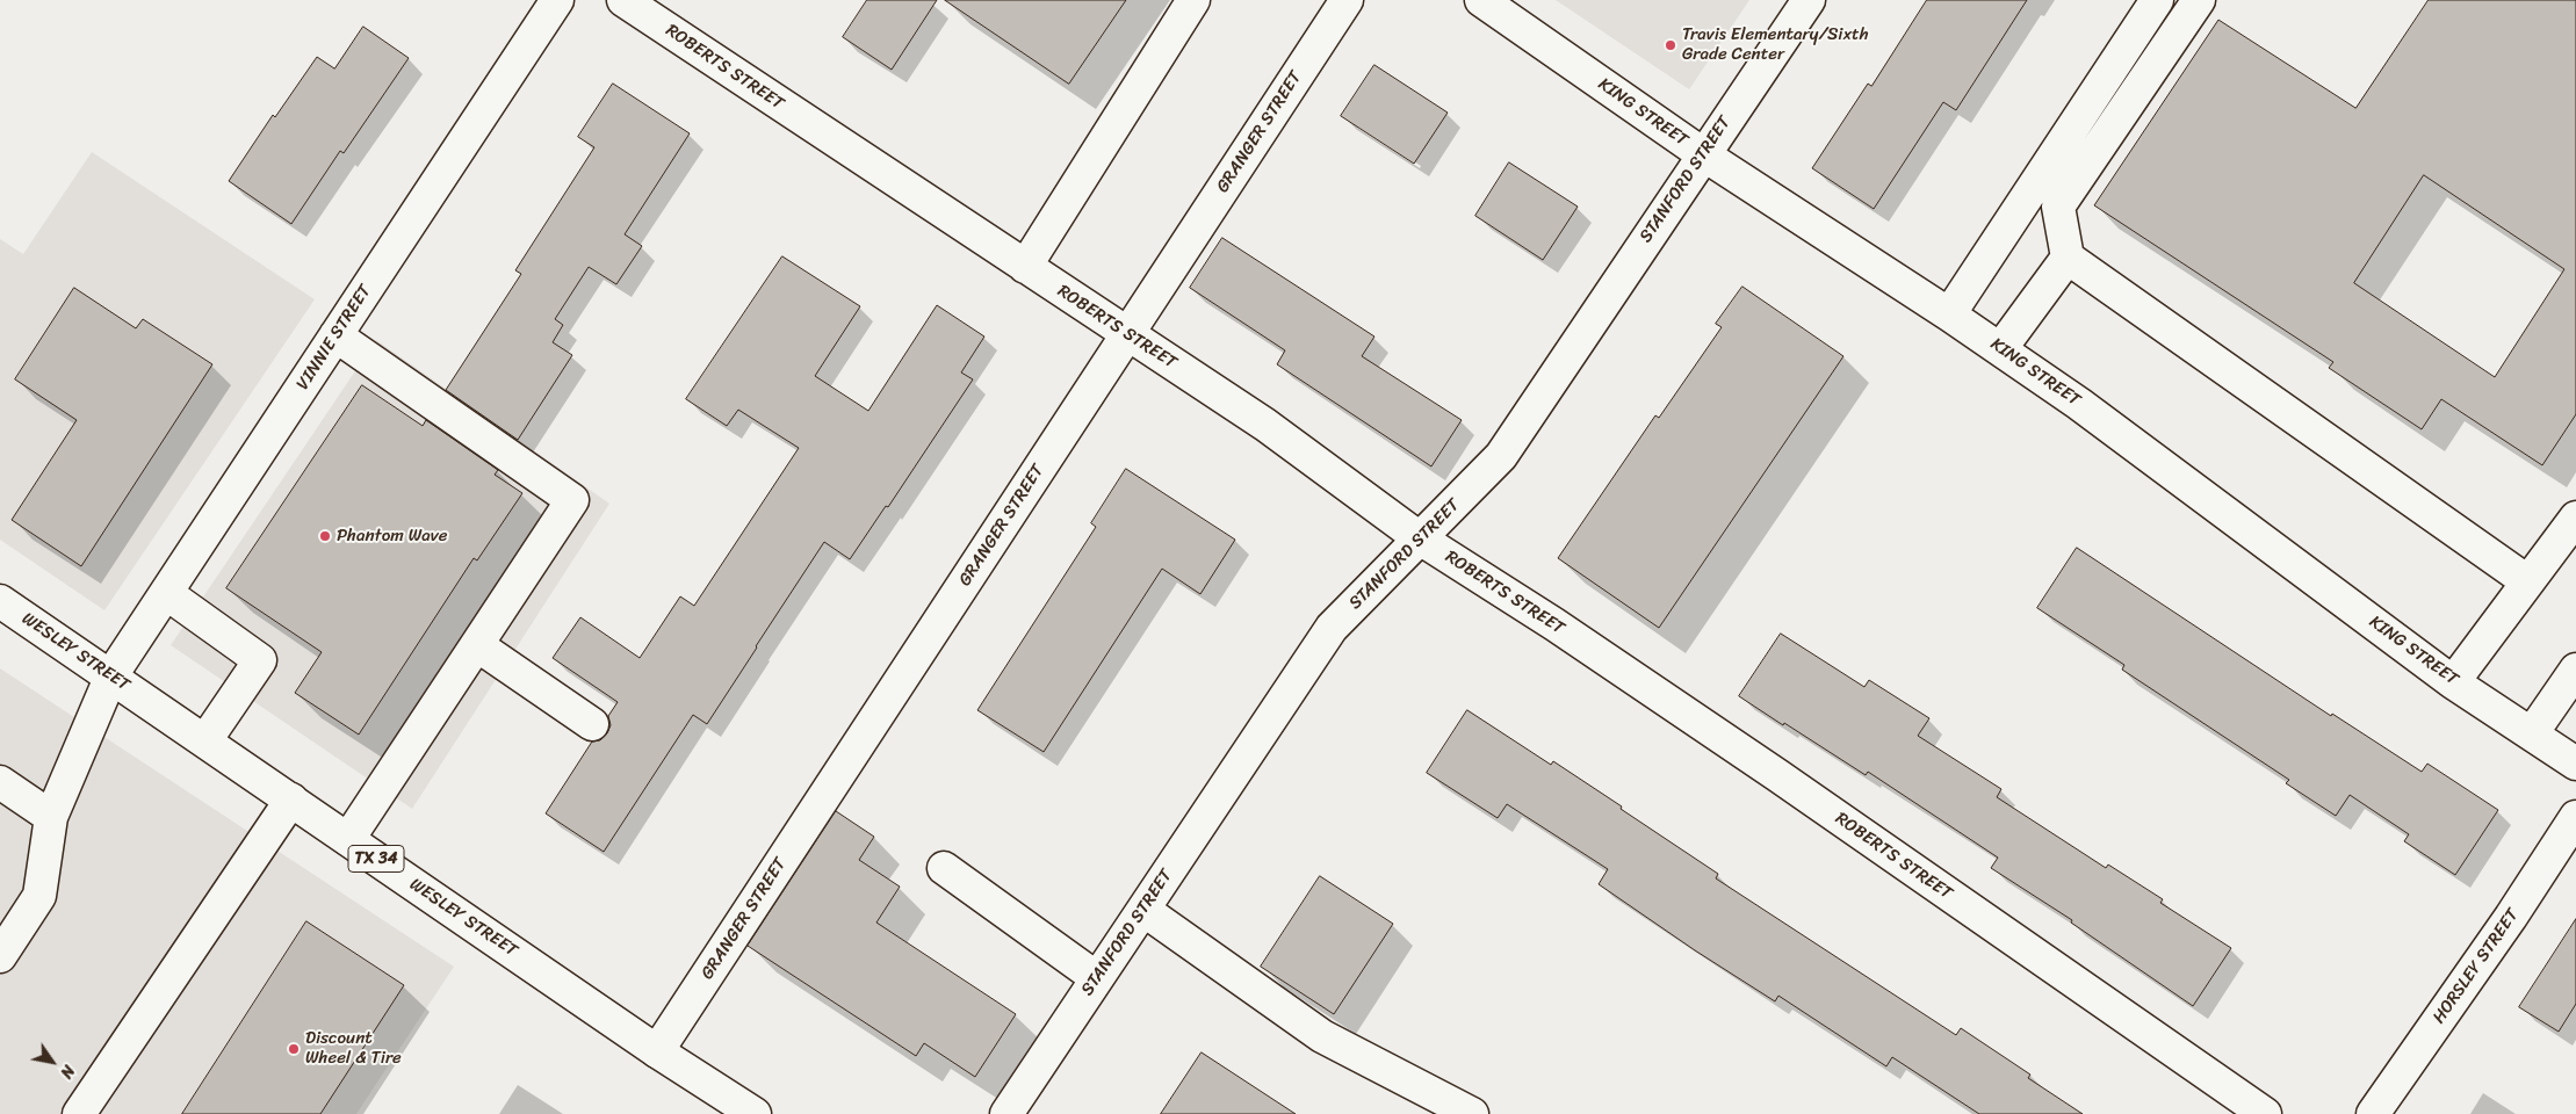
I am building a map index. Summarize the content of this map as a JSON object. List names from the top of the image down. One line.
{"streets":{"street":["ROBERTS STREET","KING STREET","GRANGER STREET","STANFORD STREET","VINNIE STREET","WESLEY STREET","TX 34","HORSLEY STREET"]},"crossings":[["ROBERTS STREET","GRANGER STREET"],["ROBERTS STREET","STANFORD STREET"],["KING STREET","STANFORD STREET"],["GRANGER STREET","WESLEY STREET"],["VINNIE STREET","WESLEY STREET"]],"places":["Travis Elementary/Sixth Grade Center","Phantom Wave","Discount Wheel & Tire"],"north":"bottom right"}
